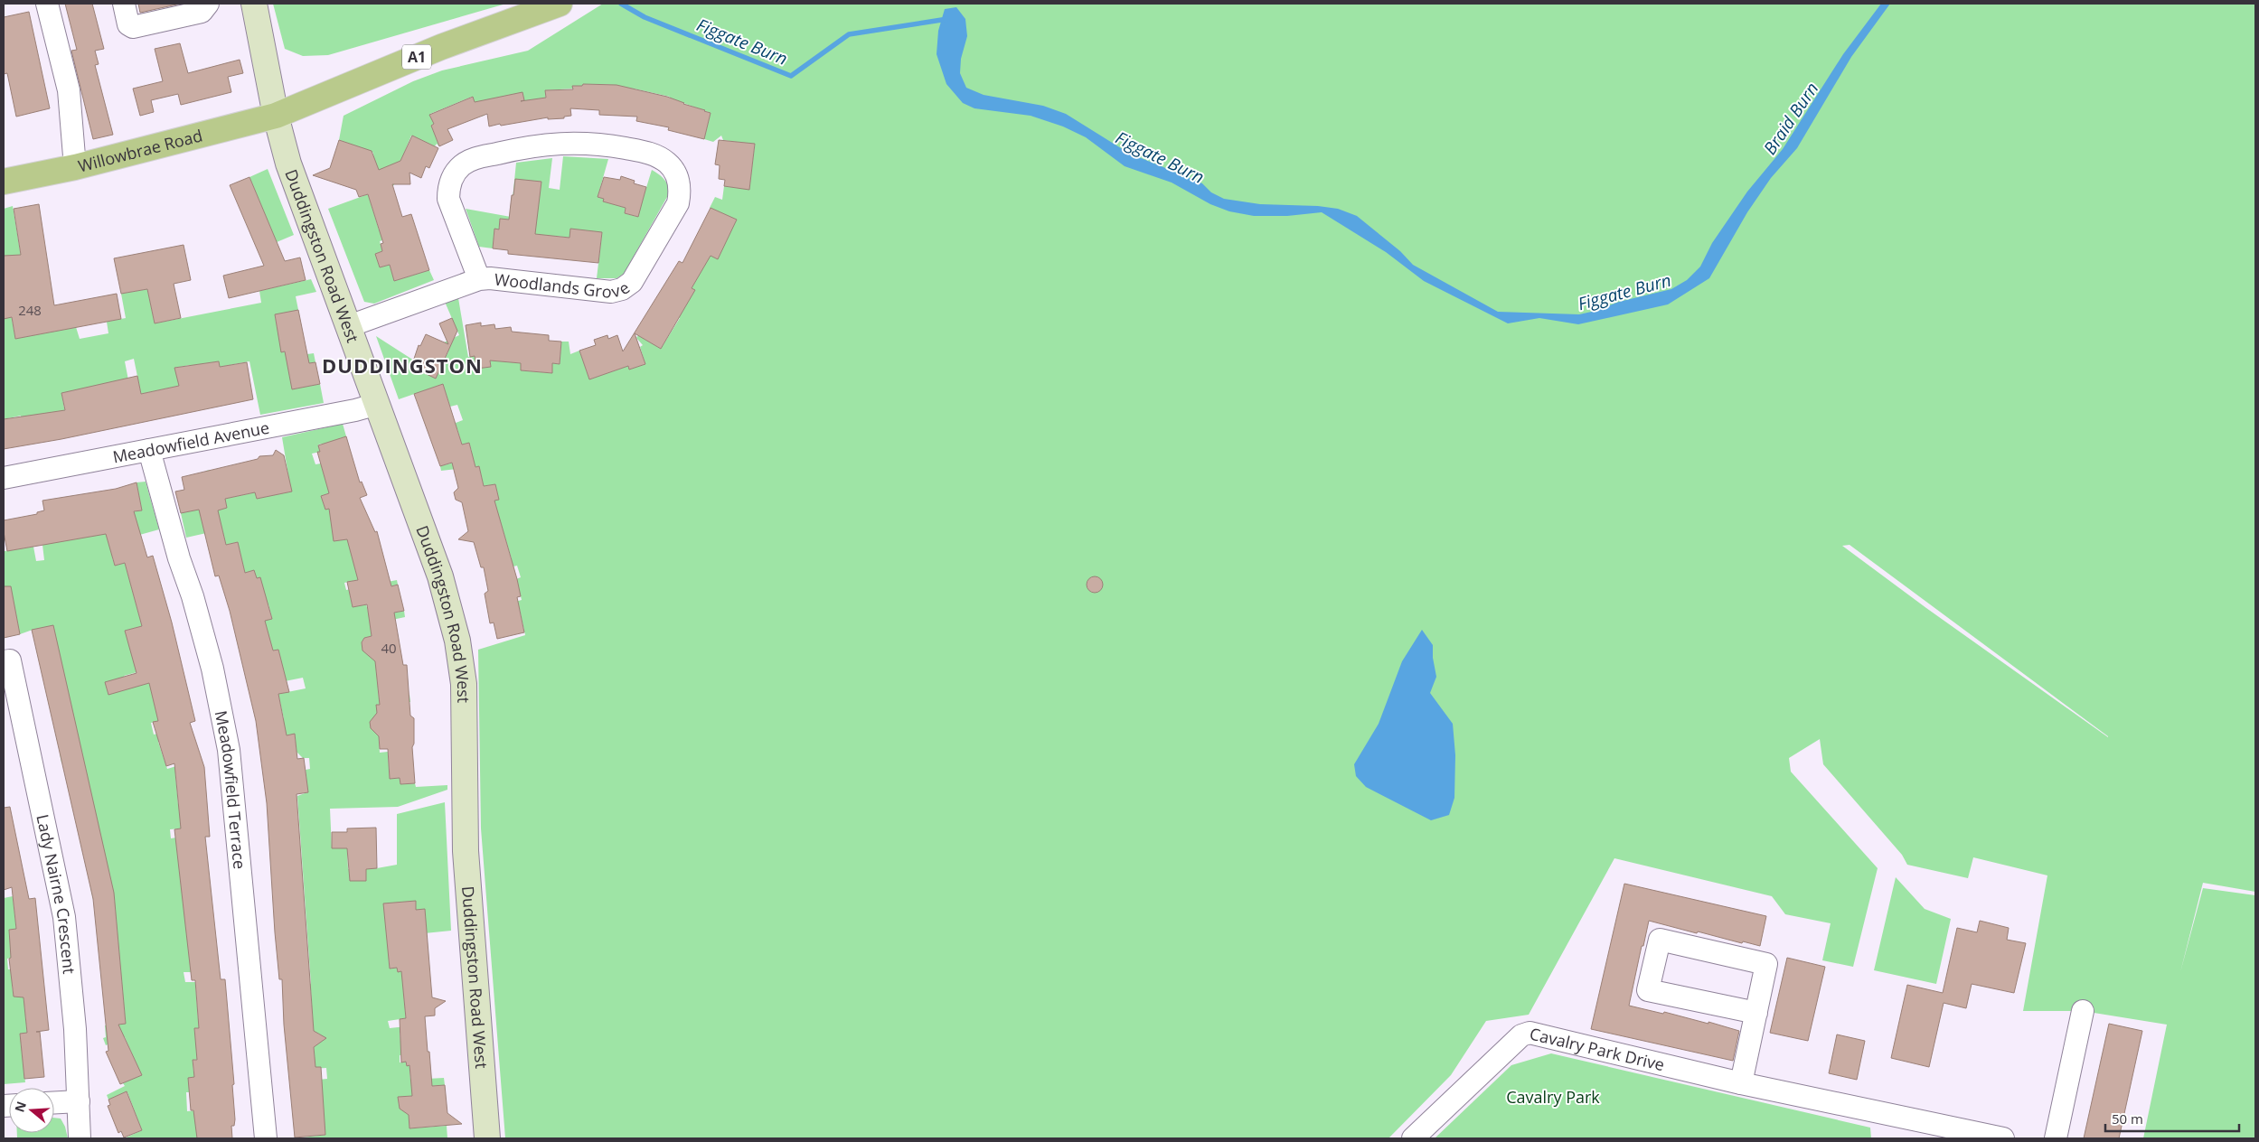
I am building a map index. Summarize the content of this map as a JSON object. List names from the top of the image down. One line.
{"streets":{"main road":["A1","Willowbrae Road"],"street":["Duddingston Road West","Woodlands Grove","Meadowfield Avenue","Meadowfield Terrace","Lady Nairne Crescent","Cavalry Park Drive"]},"crossings":[["A1","Willowbrae Road"],["A1","Duddingston Road West"],["Willowbrae Road","Duddingston Road West"],["Duddingston Road West","Woodlands Grove"],["Duddingston Road West","Meadowfield Avenue"],["Meadowfield Avenue","Meadowfield Terrace"]],"districts":["DUDDINGSTON"],"water":["Figgate Burn","Braid Burn"],"parks":["Cavalry Park"],"house_numbers":["248","40"],"scale_bar":"50 m","north":"left"}
